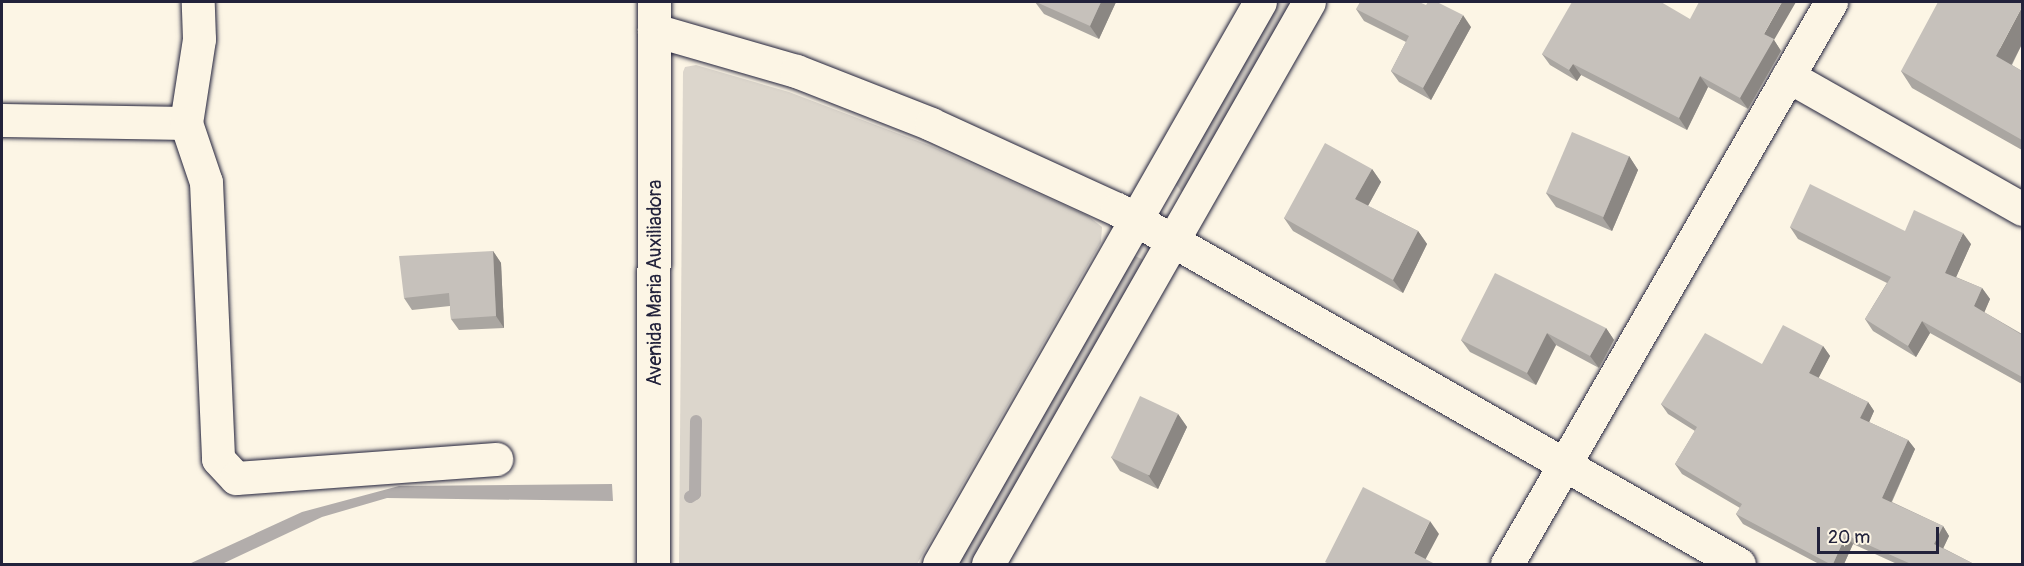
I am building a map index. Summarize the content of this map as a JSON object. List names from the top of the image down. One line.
{"streets":{"street":["Avenida Maria Auxiliadora"]},"scale_bar":"20 m"}
